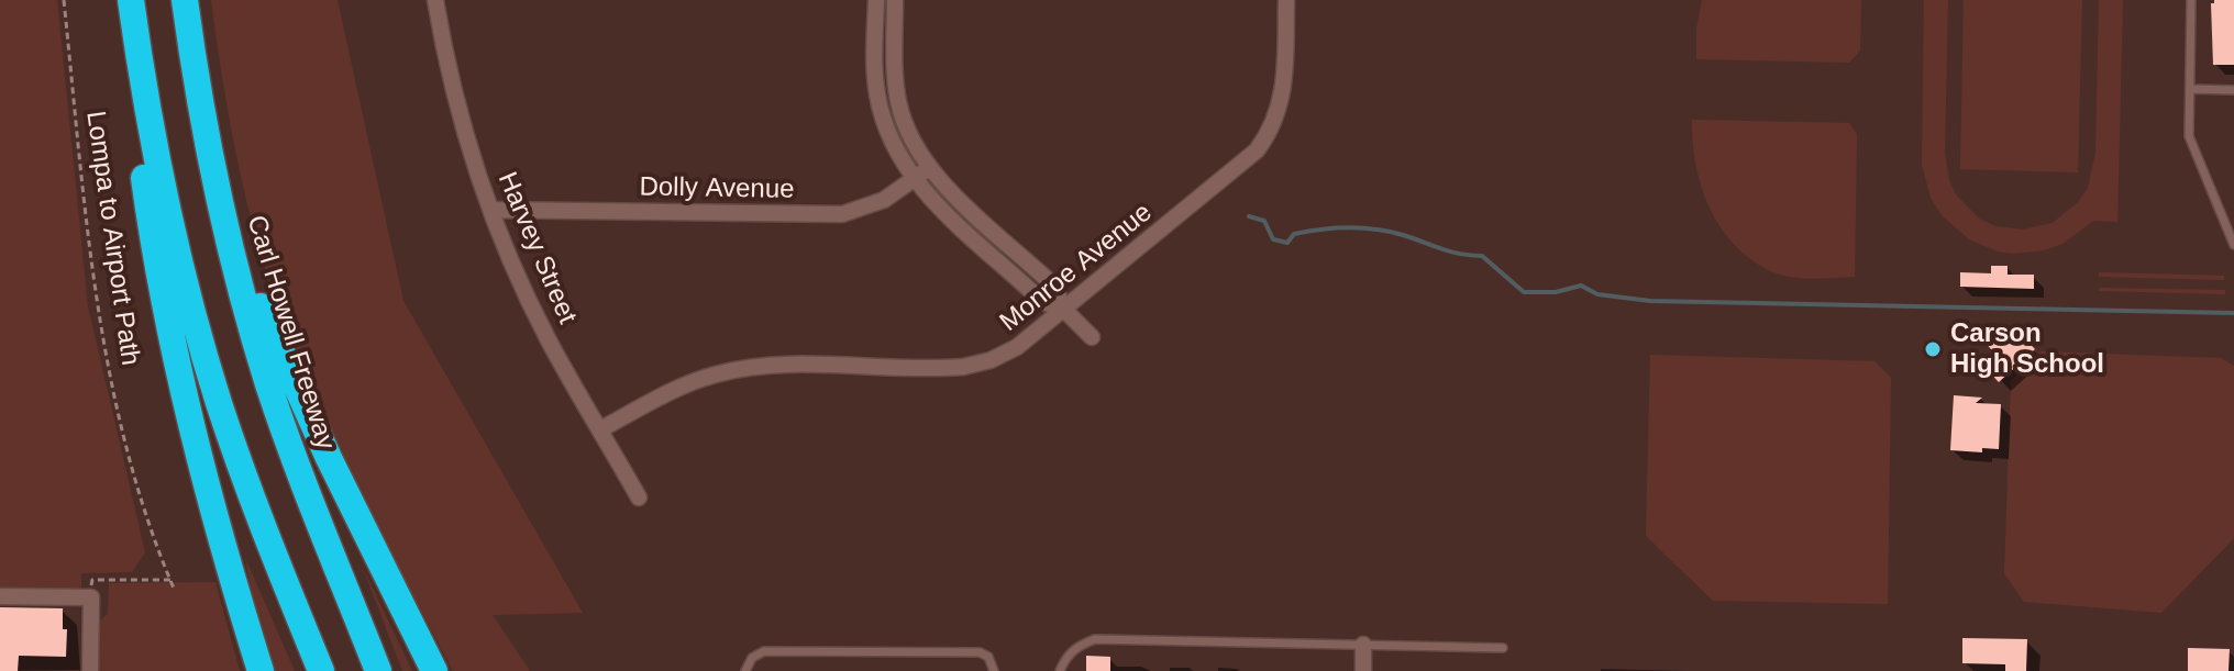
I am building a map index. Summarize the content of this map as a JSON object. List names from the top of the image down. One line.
{"streets":{"highway":["Carl Howell Freeway"],"street":["Dolly Avenue","Harvey Street","Monroe Avenue"],"path":["Lompa to Airport Path"]},"crossings":[["Dolly Avenue","Harvey Street"],["Harvey Street","Monroe Avenue"]],"places":["Carson High School"]}
